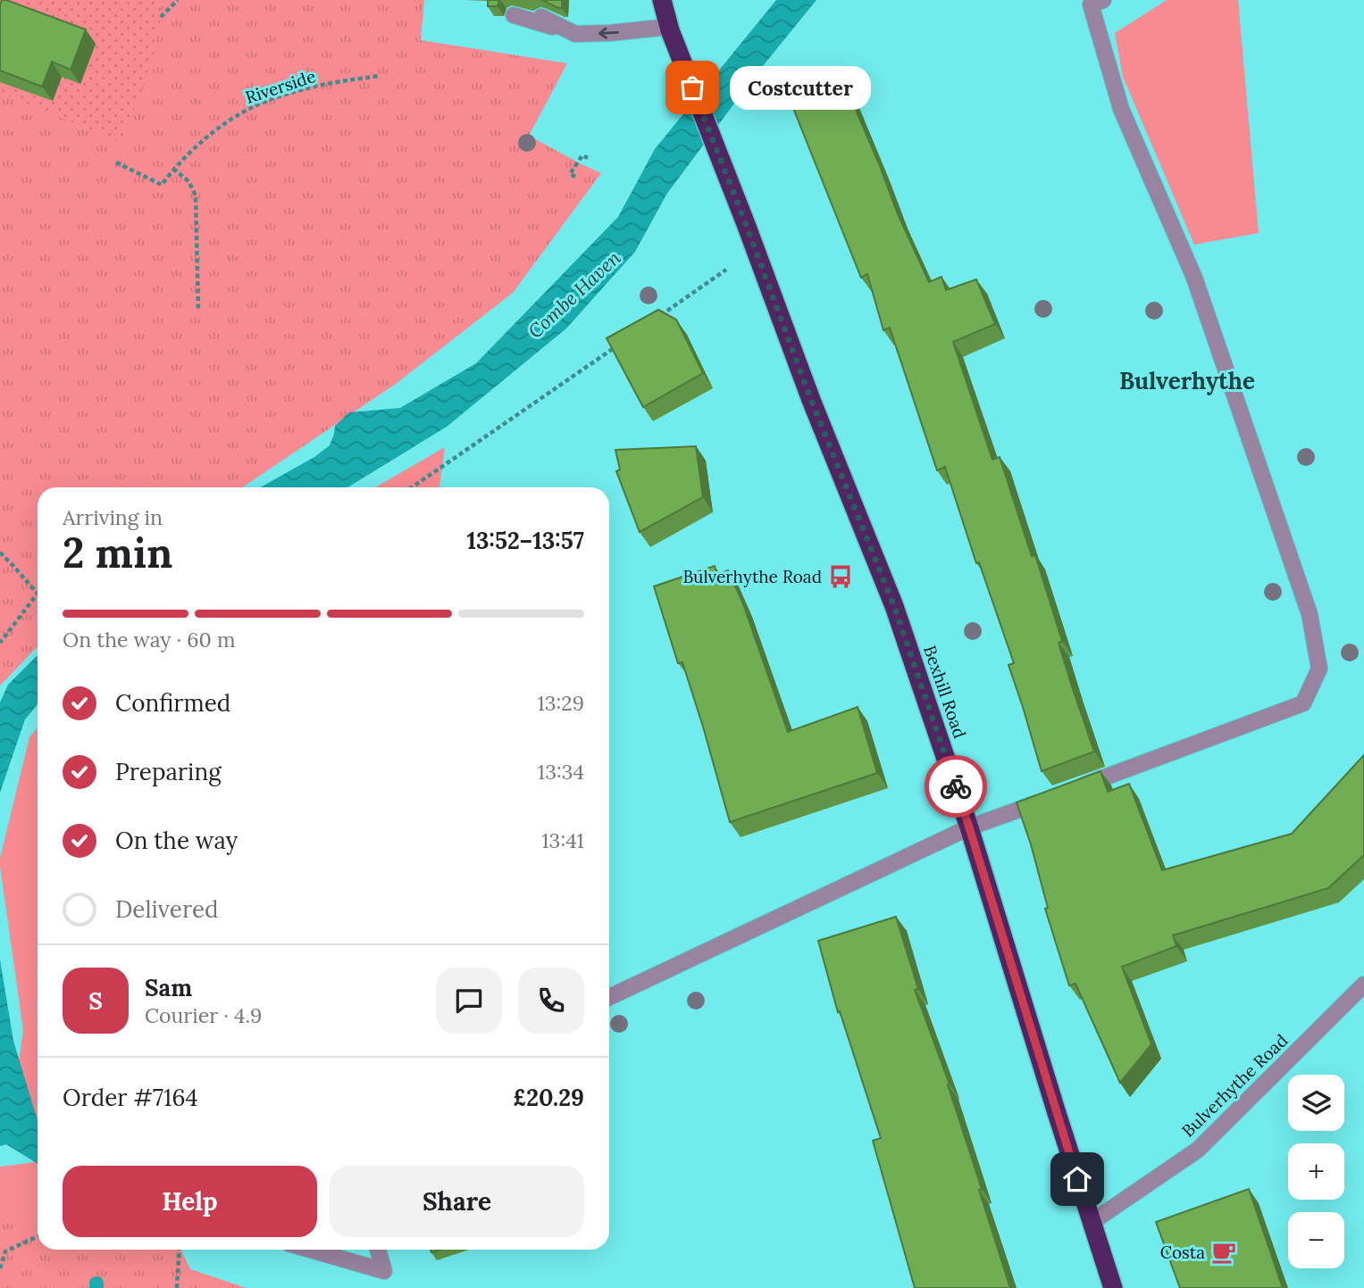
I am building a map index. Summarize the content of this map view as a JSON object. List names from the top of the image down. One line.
{"streets":{"highway":["Bexhill Road"],"street":["Bulverhythe Road"],"path":["Riverside"]},"crossings":[["Bexhill Road","Bulverhythe Road"]],"districts":["Bulverhythe"],"water":["Combe Haven"],"places":{"other":["Costcutter"],"bus stop":["Bulverhythe Road"],"cafe":["Costa"]},"page":{"bubble":"Costcutter","heading":["2 min","Arriving in","13:52–13:57"],"panel":["Sam","Courier · 4.9","Order #7164","£20.29"],"bar":"On the way · 60 m","list":[["Confirmed","13:29"],["Preparing","13:34"],["On the way","13:41"],"Delivered"],"round":"S","map_buttons":["+","−"],"buttons":["Help","Share"]}}
